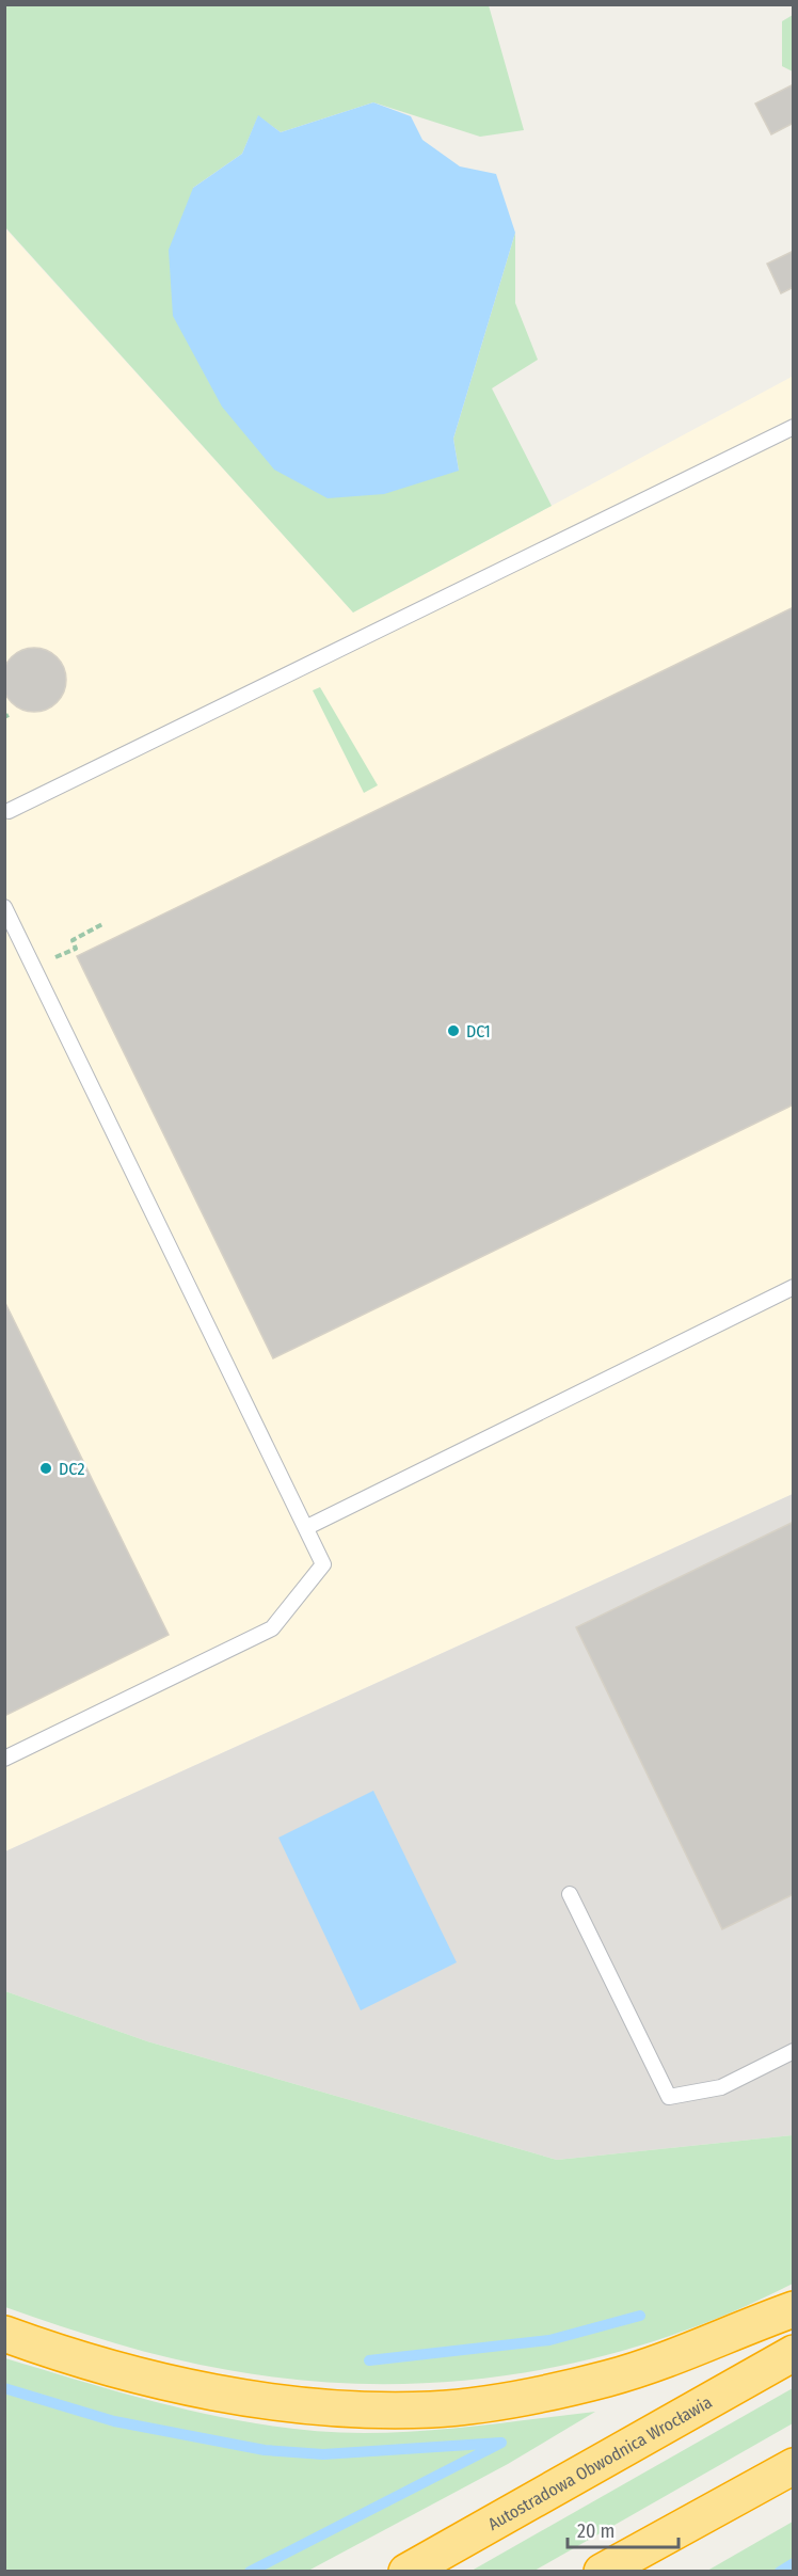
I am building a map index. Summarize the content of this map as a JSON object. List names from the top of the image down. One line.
{"streets":{"highway":["Autostradowa Obwodnica Wrocławia"]},"places":["DC1","DC2"],"scale_bar":"20 m"}
